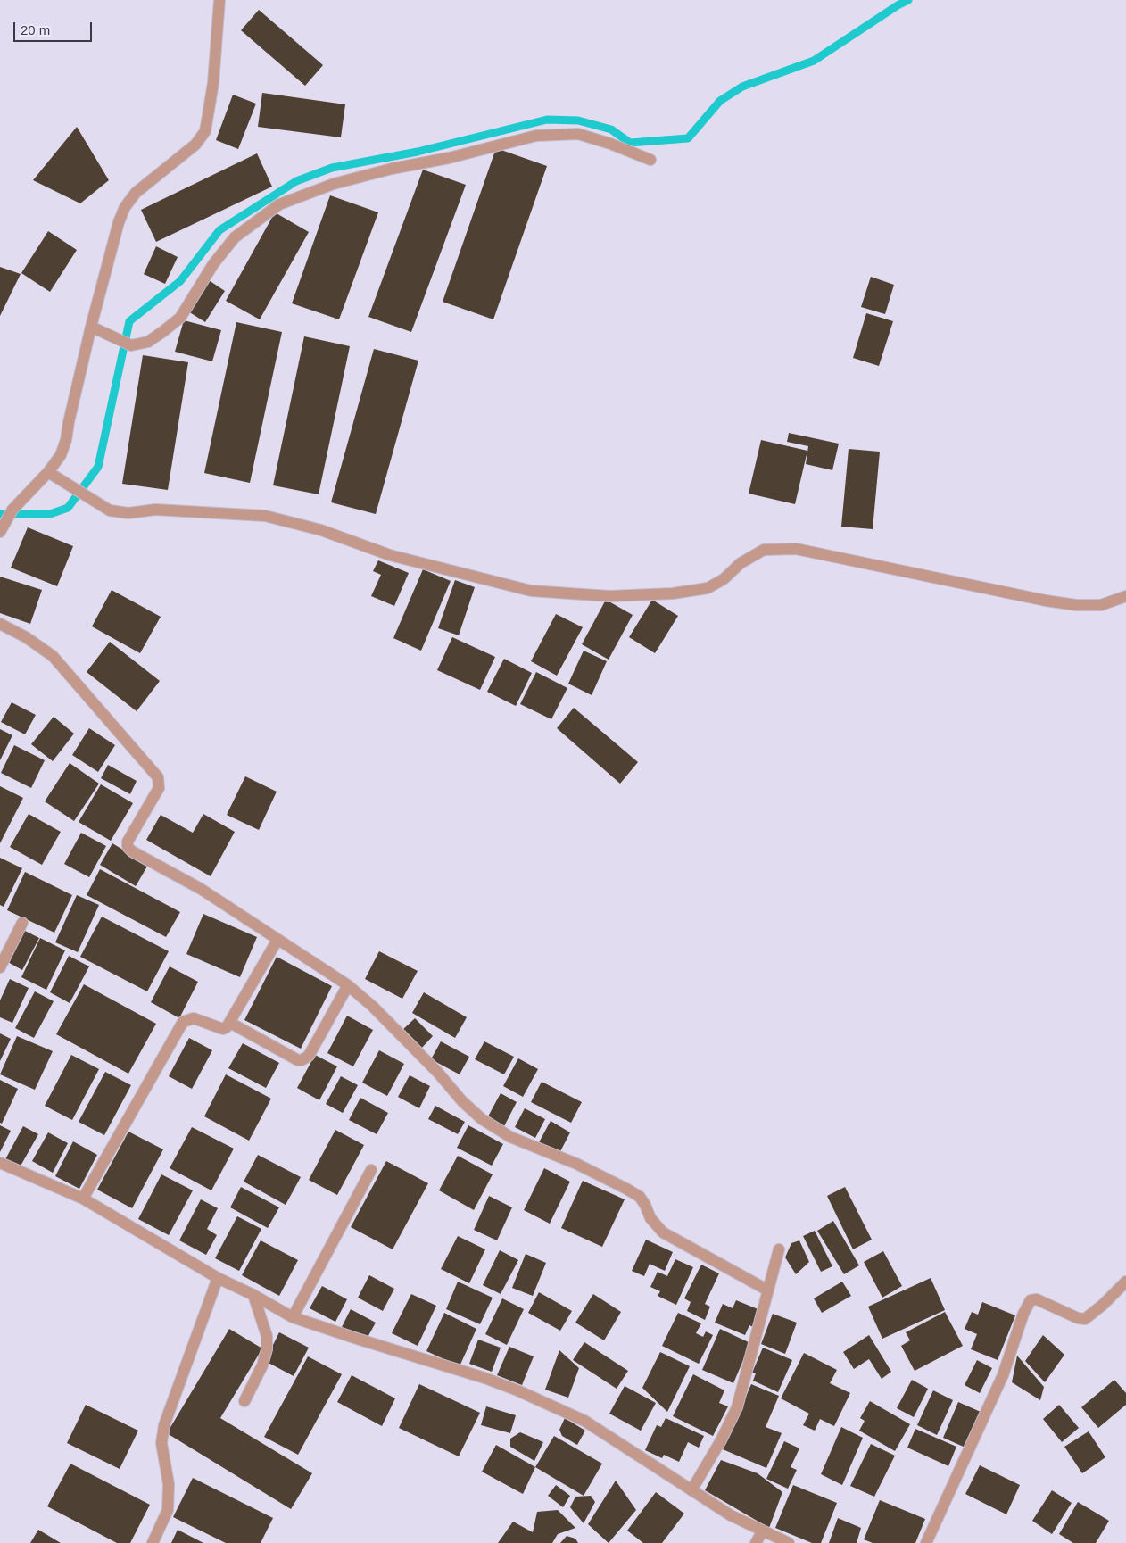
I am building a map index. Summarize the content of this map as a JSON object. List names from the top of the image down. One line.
{"scale_bar":"20 m"}
